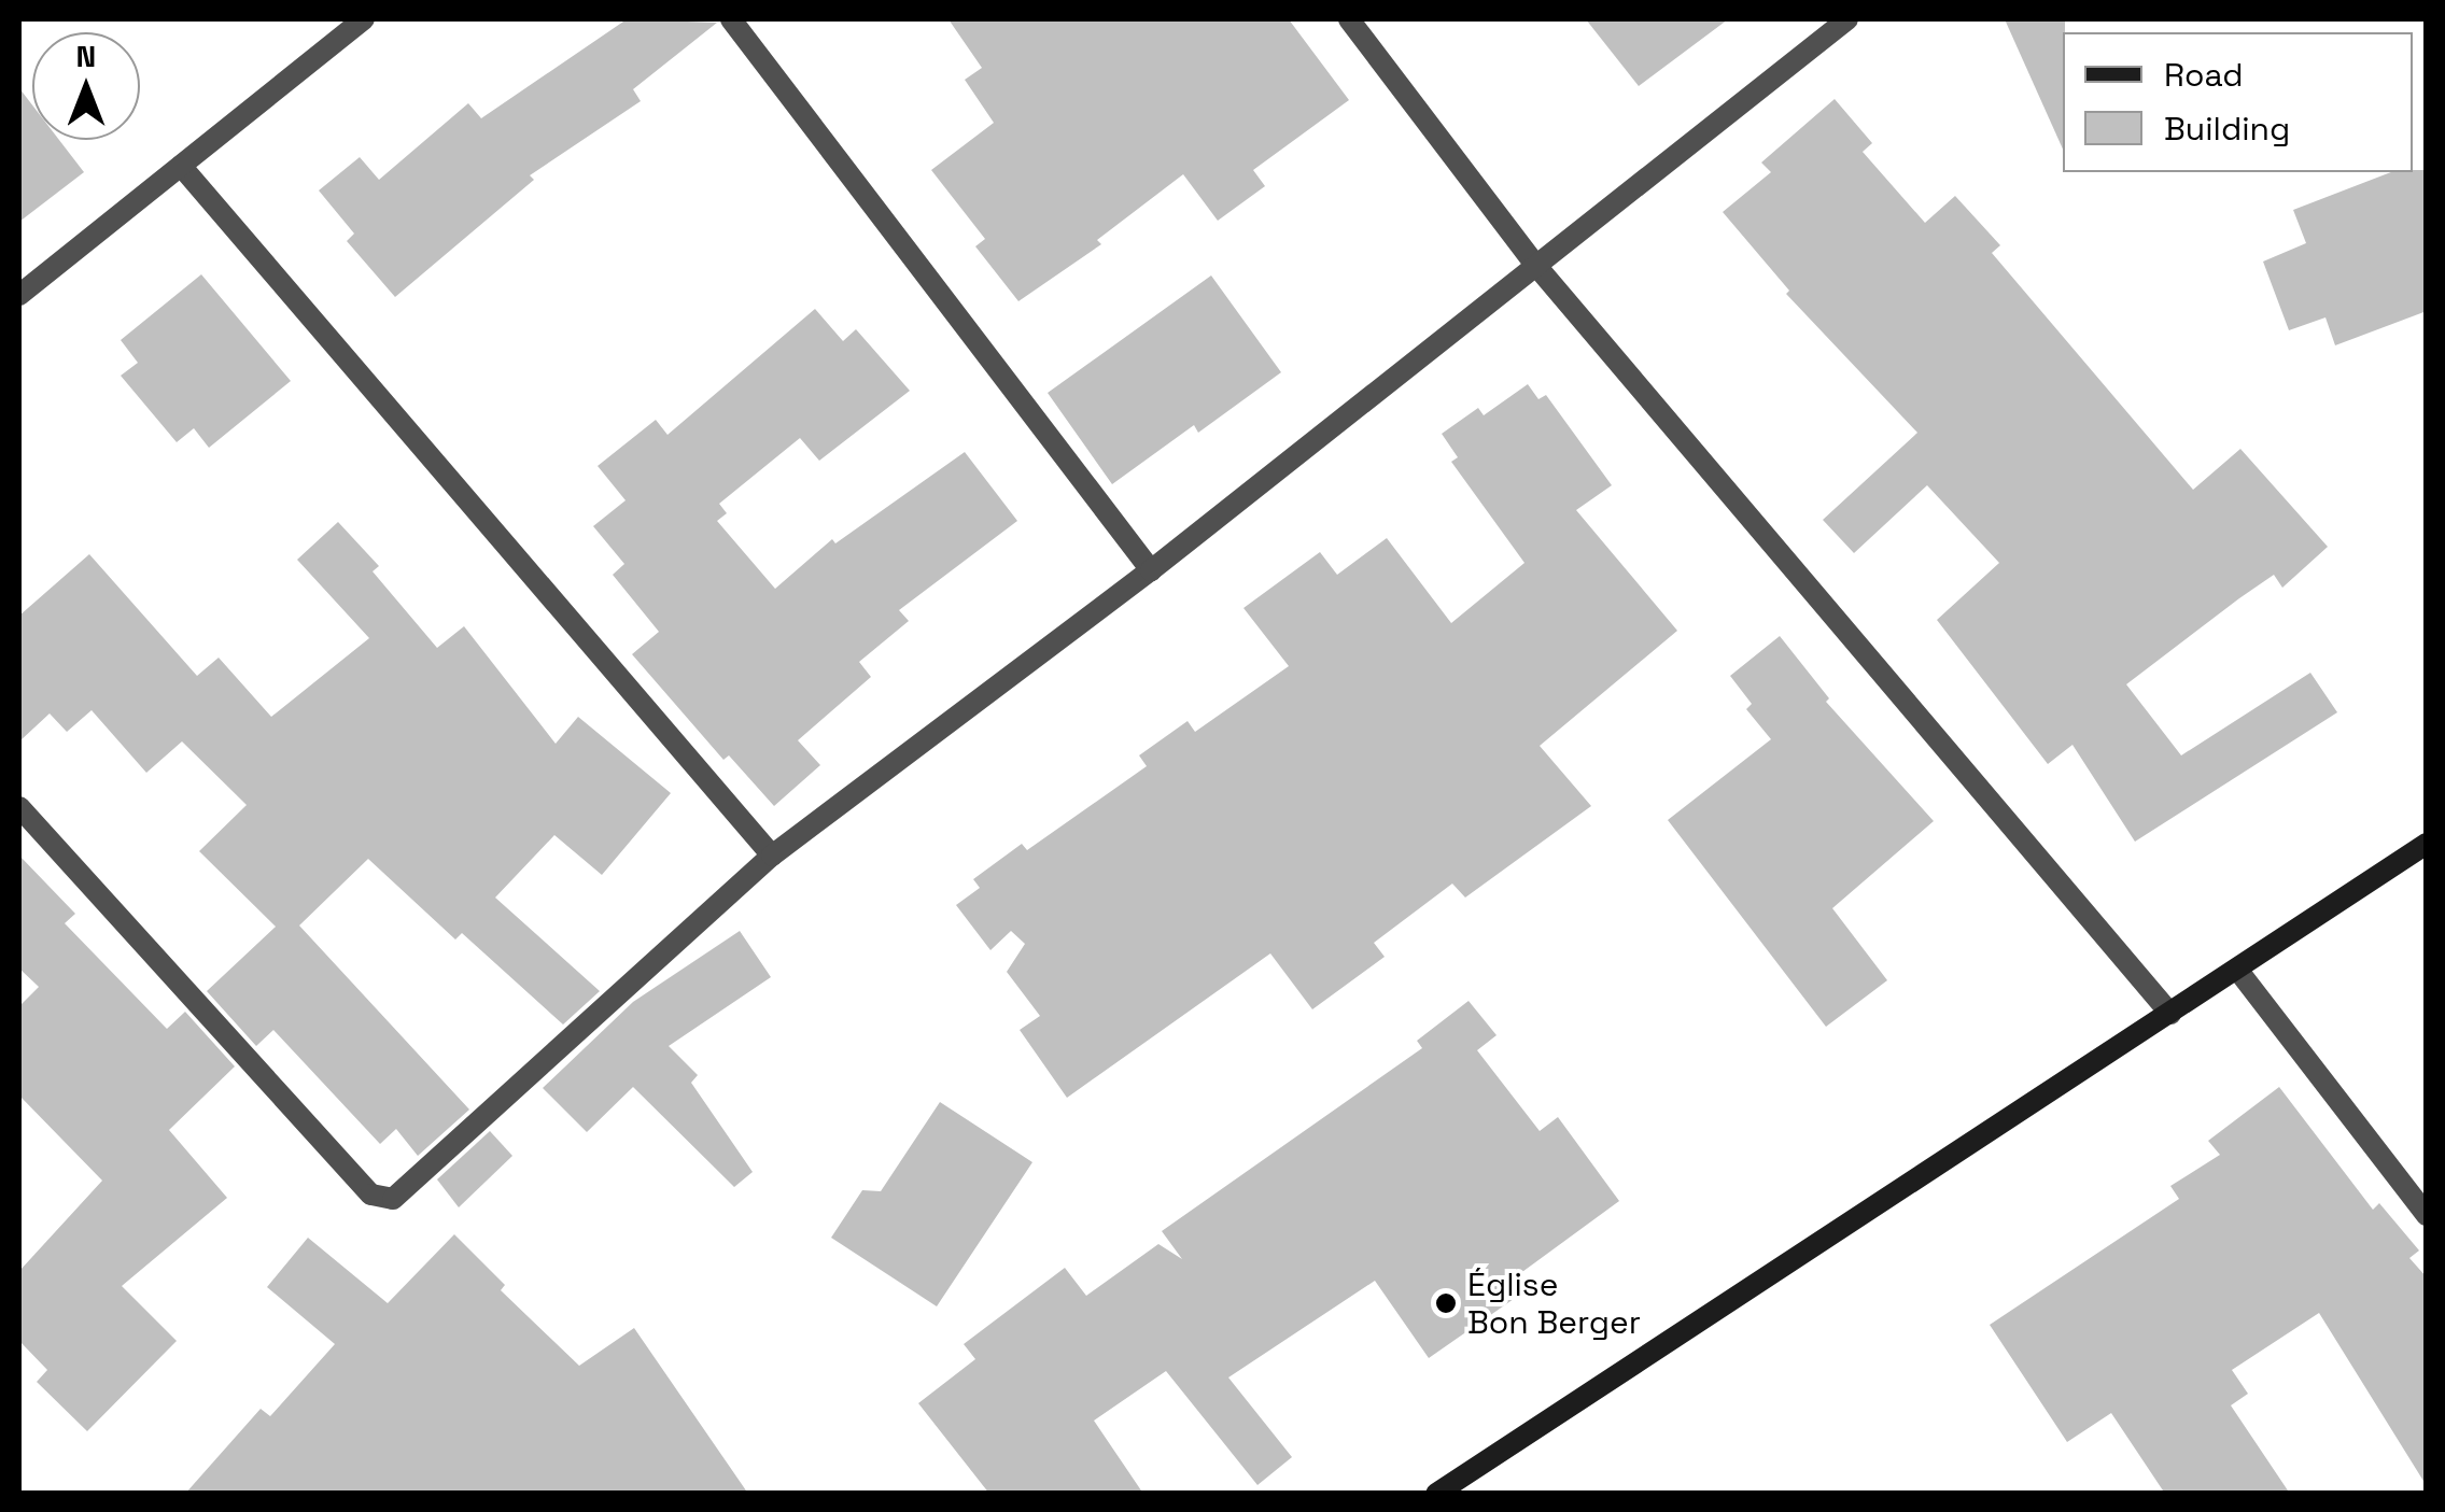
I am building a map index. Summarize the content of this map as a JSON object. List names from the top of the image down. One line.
{"places":["Église Bon Berger"],"legend":["Road","Building"],"north":"top"}
